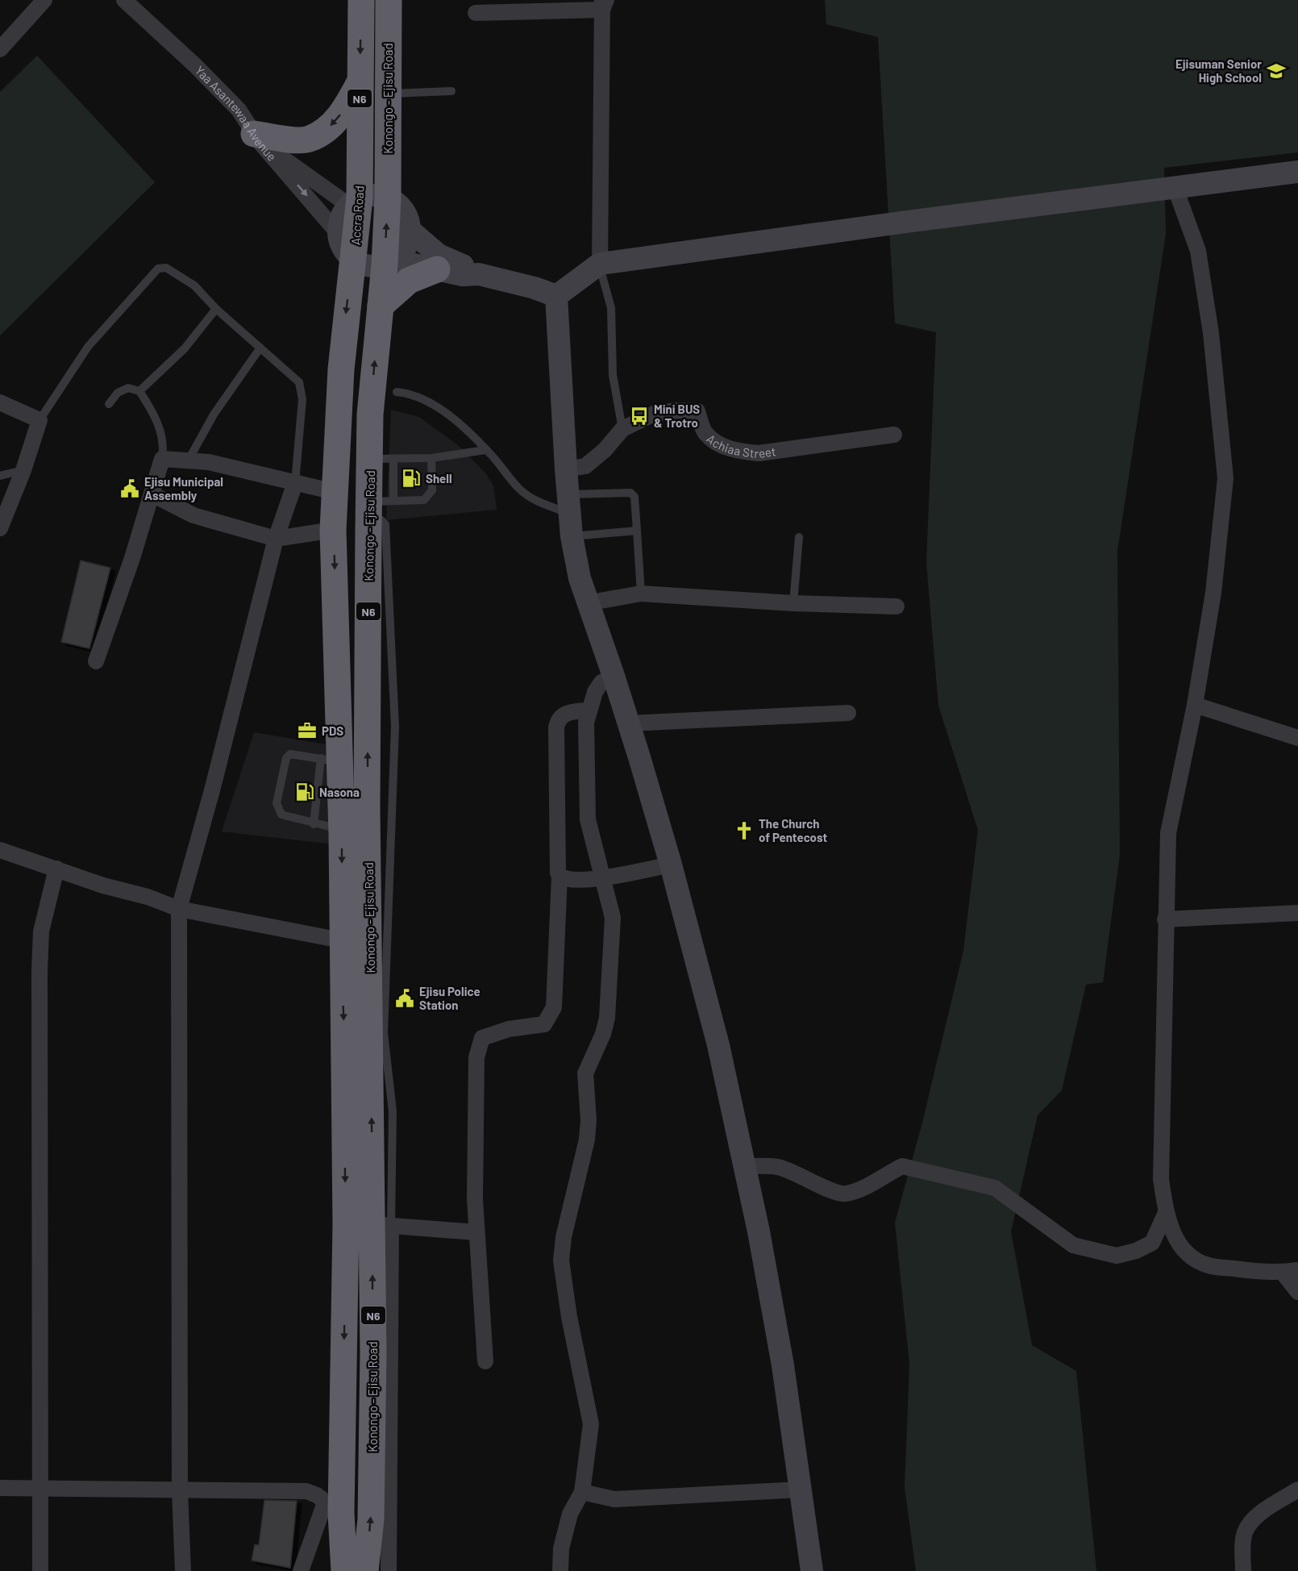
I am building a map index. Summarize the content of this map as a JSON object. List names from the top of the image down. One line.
{"streets":{"highway":["N6","Konongo - Ejisu Road","Accra Road"],"street":["Yaa Asantewaa Avenue","Achiaa Street"]},"crossings":[["N6","Accra Road"]],"one_way":["Accra Road"],"places":{"school or university":["Ejisuman Senior High School"],"bus stop":["Mini BUS & Trotro"],"fuel station":["Shell","Nasona"],"public building":["Ejisu Municipal Assembly","Ejisu Police Station"],"office":["PDS"],"church":["The Church of Pentecost"]}}
